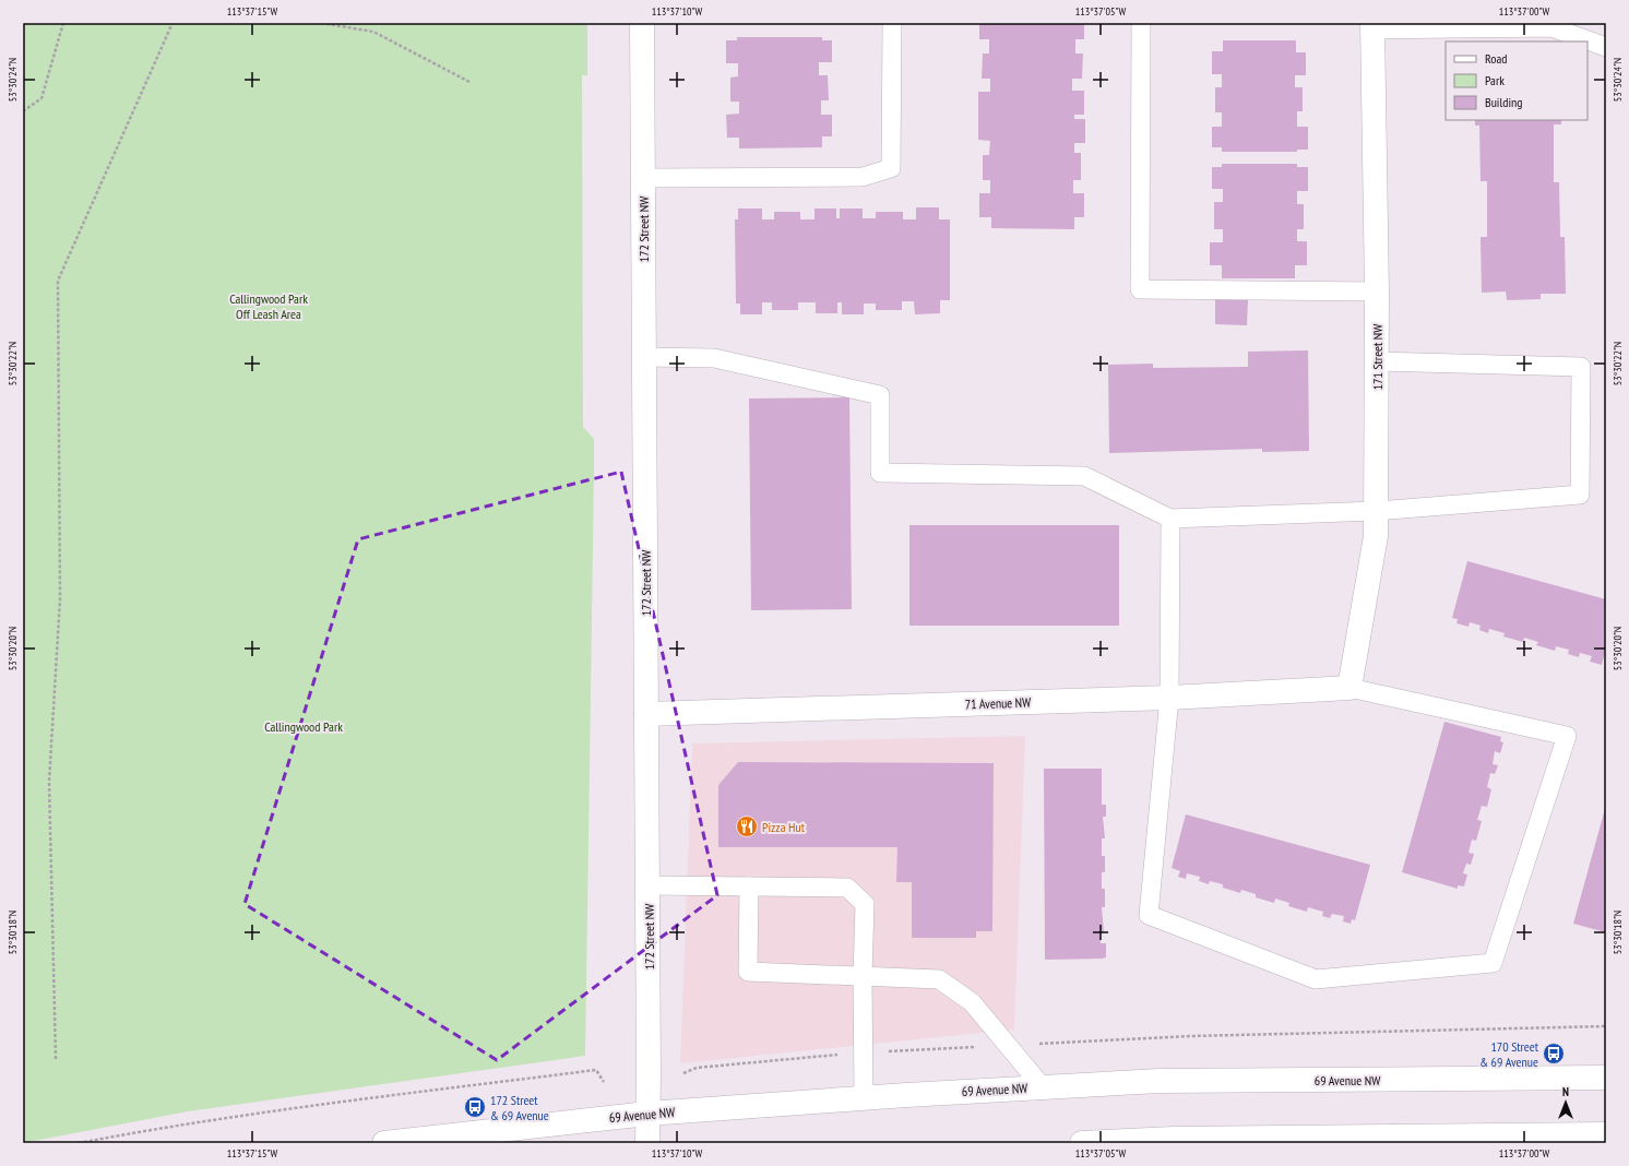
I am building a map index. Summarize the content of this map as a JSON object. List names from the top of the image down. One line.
{"streets":{"street":["172 Street NW","171 Street NW","71 Avenue NW","69 Avenue NW"]},"crossings":[["172 Street NW","71 Avenue NW"],["172 Street NW","69 Avenue NW"],["171 Street NW","71 Avenue NW"]],"parks":["Callingwood Park Off Leash Area","Callingwood Park"],"places":{"restaurant":["Pizza Hut"],"bus stop":["170 Street & 69 Avenue","172 Street & 69 Avenue"]},"legend":["Road","Park","Building"],"north":"top","coordinates":["113°37'15\"W","113°37'10\"W","113°37'05\"W","113°37'00\"W","53°30'24\"N","53°30'22\"N","53°30'20\"N","53°30'18\"N"]}
